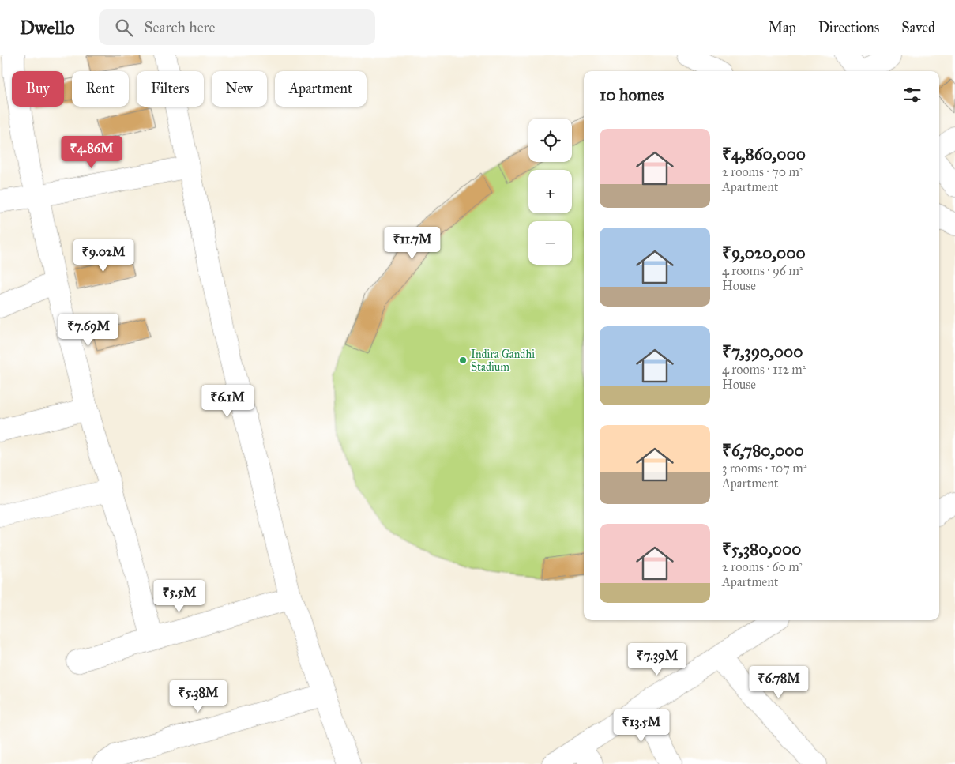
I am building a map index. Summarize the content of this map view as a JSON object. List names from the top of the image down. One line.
{"places":["Indira Gandhi Stadium"],"page":{"header":"Dwello","search":"Search here","nav":["Map","Directions","Saved"],"chip":["Buy","Rent","Filters","New","Apartment"],"heading":"10 homes","map_buttons":["+","−"],"list":[{"name":"₹4,860,000","note":"2 rooms · 70 m² · Apartment"},{"name":"₹9,020,000","note":"4 rooms · 96 m² · House"},{"name":"₹7,390,000","note":"4 rooms · 112 m² · House"},{"name":"₹6,780,000","note":"3 rooms · 107 m² · Apartment"},{"name":"₹5,380,000","note":"2 rooms · 60 m² · Apartment"}],"price":["₹4.86M","₹11.7M","₹9.02M","₹7.69M","₹6.1M","₹5.5M","₹7.39M","₹6.78M","₹5.38M","₹13.5M"]}}
